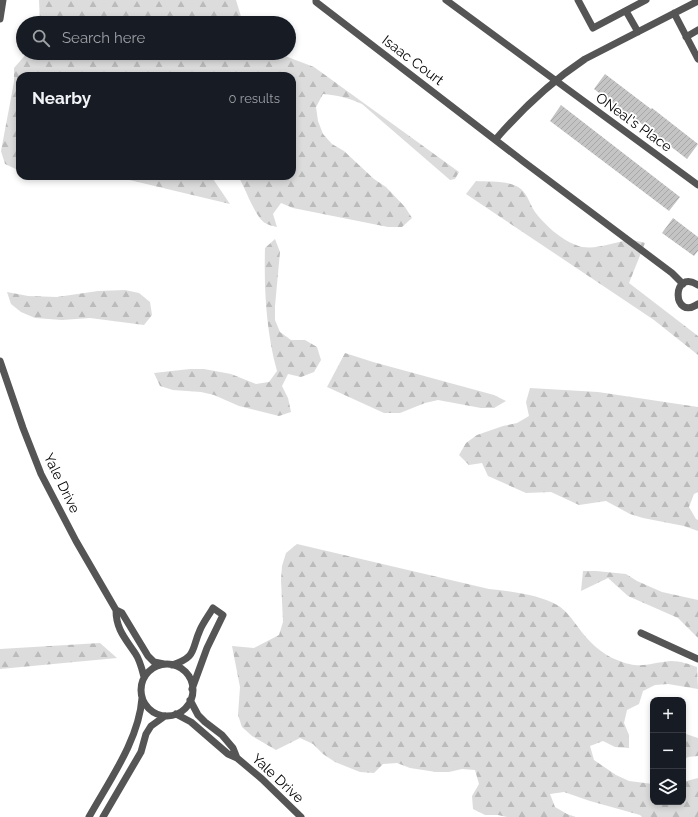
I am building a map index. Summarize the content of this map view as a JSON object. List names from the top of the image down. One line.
{"streets":{"street":["Isaac Court","ONeal's Place","Yale Drive"]},"page":{"search":"Search here","heading":["Nearby","0 results"],"map_buttons":["+","−"]}}
